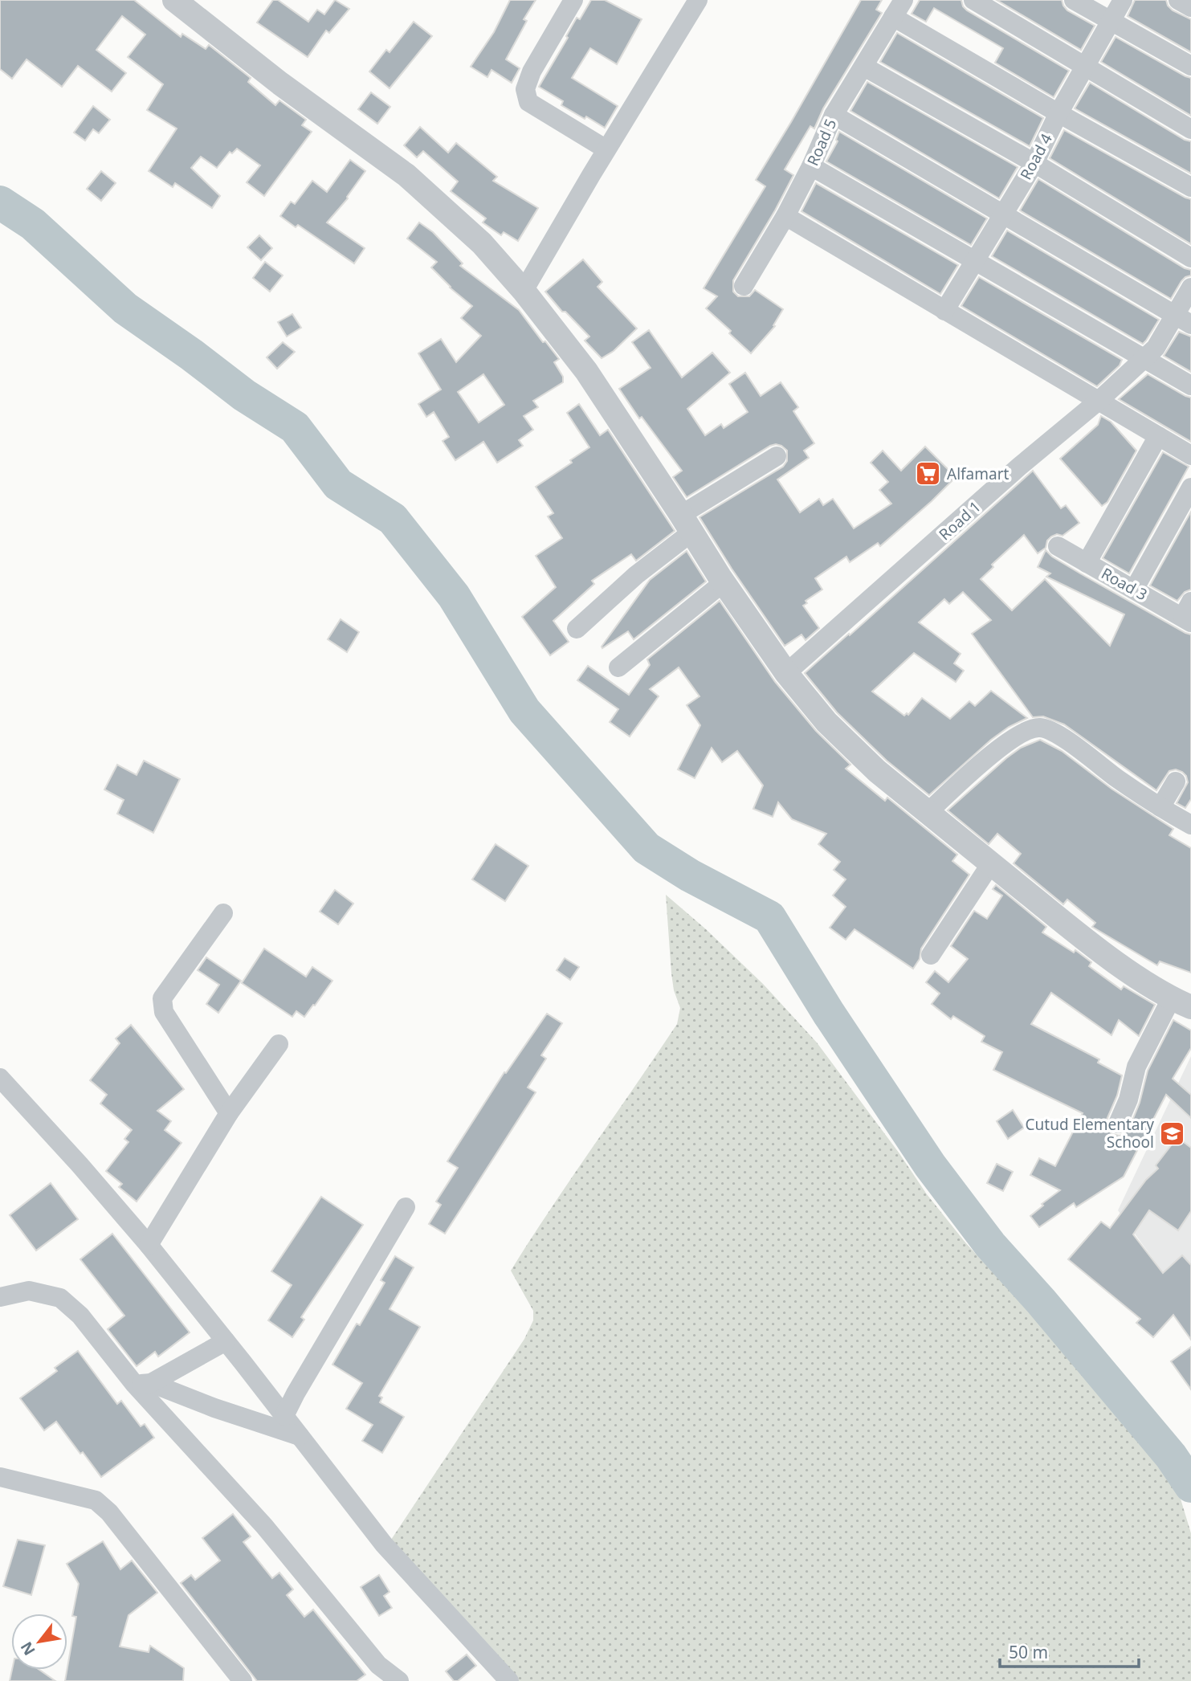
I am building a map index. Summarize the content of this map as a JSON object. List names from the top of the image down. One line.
{"streets":{"street":["Road 5","Road 4","Road 1","Road 3"]},"places":{"supermarket":["Alfamart"],"school or university":["Cutud Elementary School"]},"scale_bar":"50 m","north":"bottom left"}
